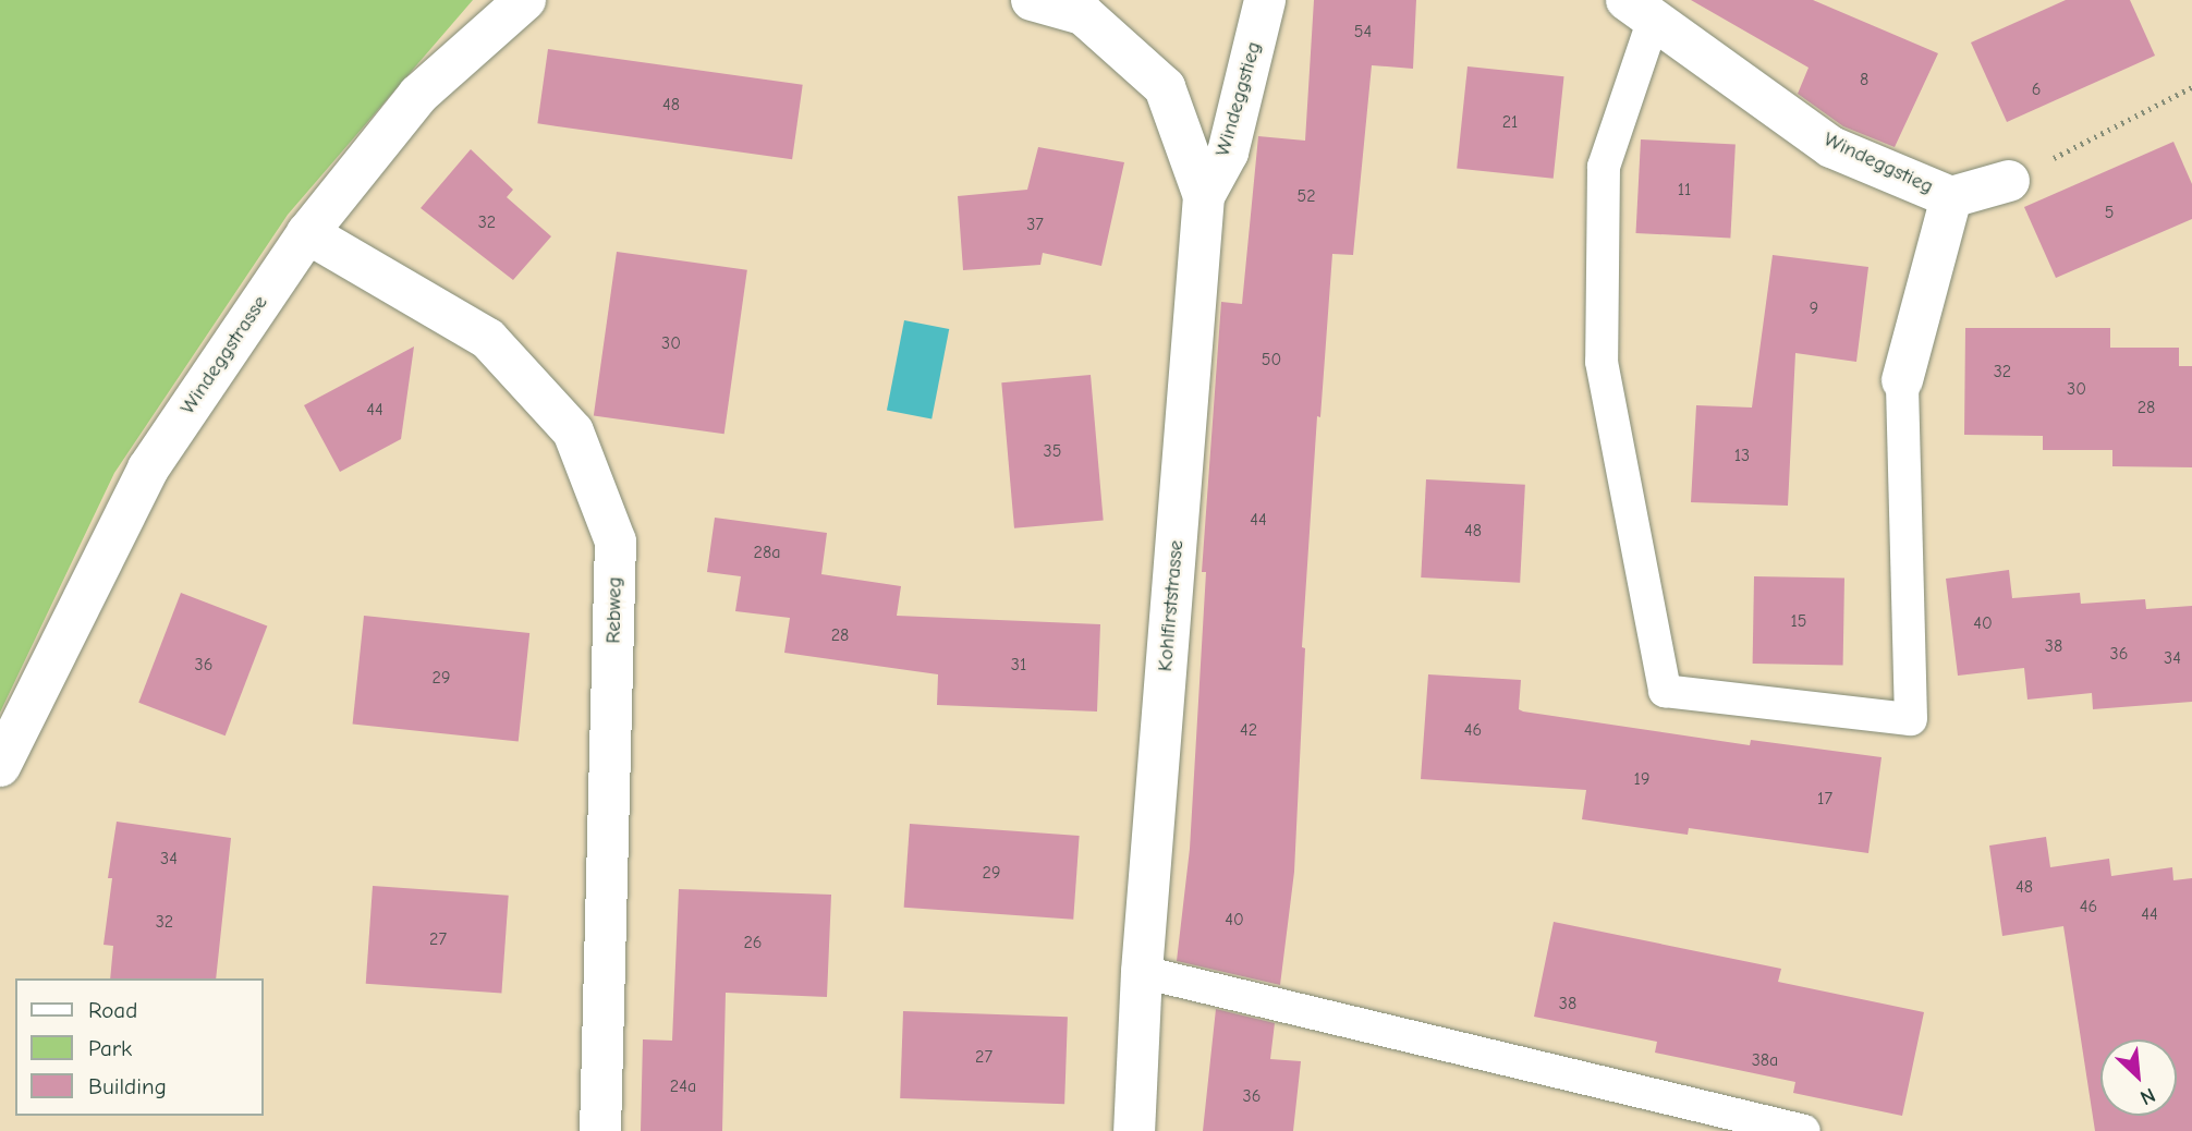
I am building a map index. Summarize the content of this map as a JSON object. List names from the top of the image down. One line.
{"streets":{"street":["Windeggstieg","Windeggstrasse","Kohlfirststrasse","Rebweg"]},"crossings":[["Windeggstieg","Kohlfirststrasse"],["Windeggstrasse","Rebweg"]],"house_numbers":["54","8","6","48","21","11","52","5","32","37","9","30","50","32","30","28","44","35","13","44","48","28a","15","40","28","38","36","34","36","31","29","42","46","19","17","34","29","48","46","44","40","32","27","26","38","27","38a","24a","36"],"legend":["Road","Park","Building"],"north":"bottom right"}
